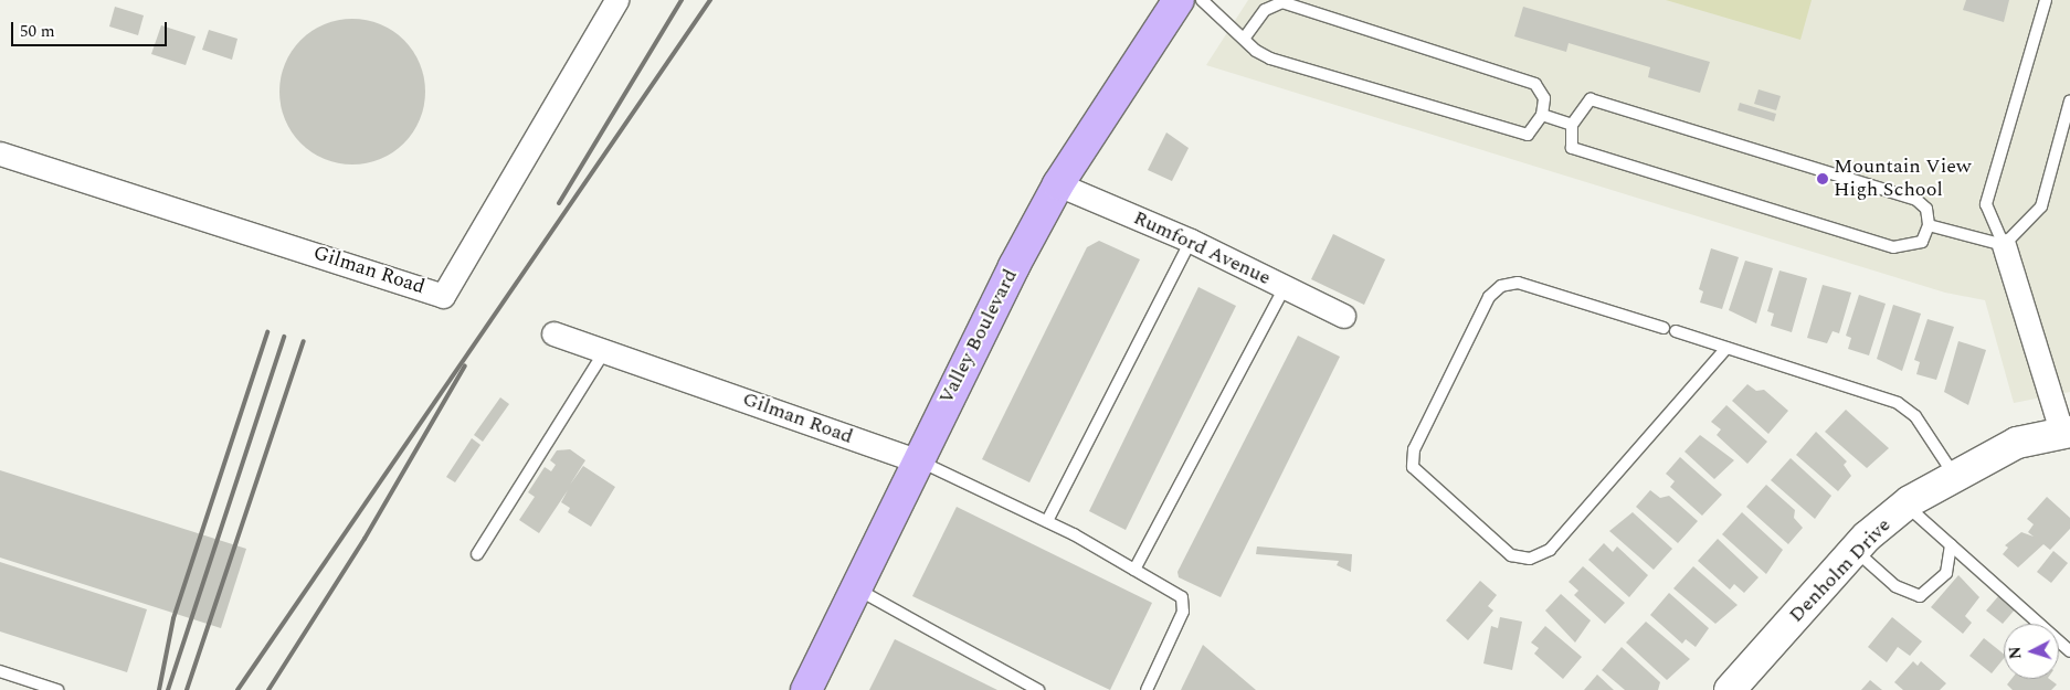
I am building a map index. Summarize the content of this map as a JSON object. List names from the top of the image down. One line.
{"streets":{"main road":["Valley Boulevard"],"street":["Rumford Avenue","Gilman Road","Denholm Drive"]},"crossings":[["Rumford Avenue","Valley Boulevard"],["Gilman Road","Valley Boulevard"]],"places":["Mountain View High School"],"scale_bar":"50 m","north":"left"}
